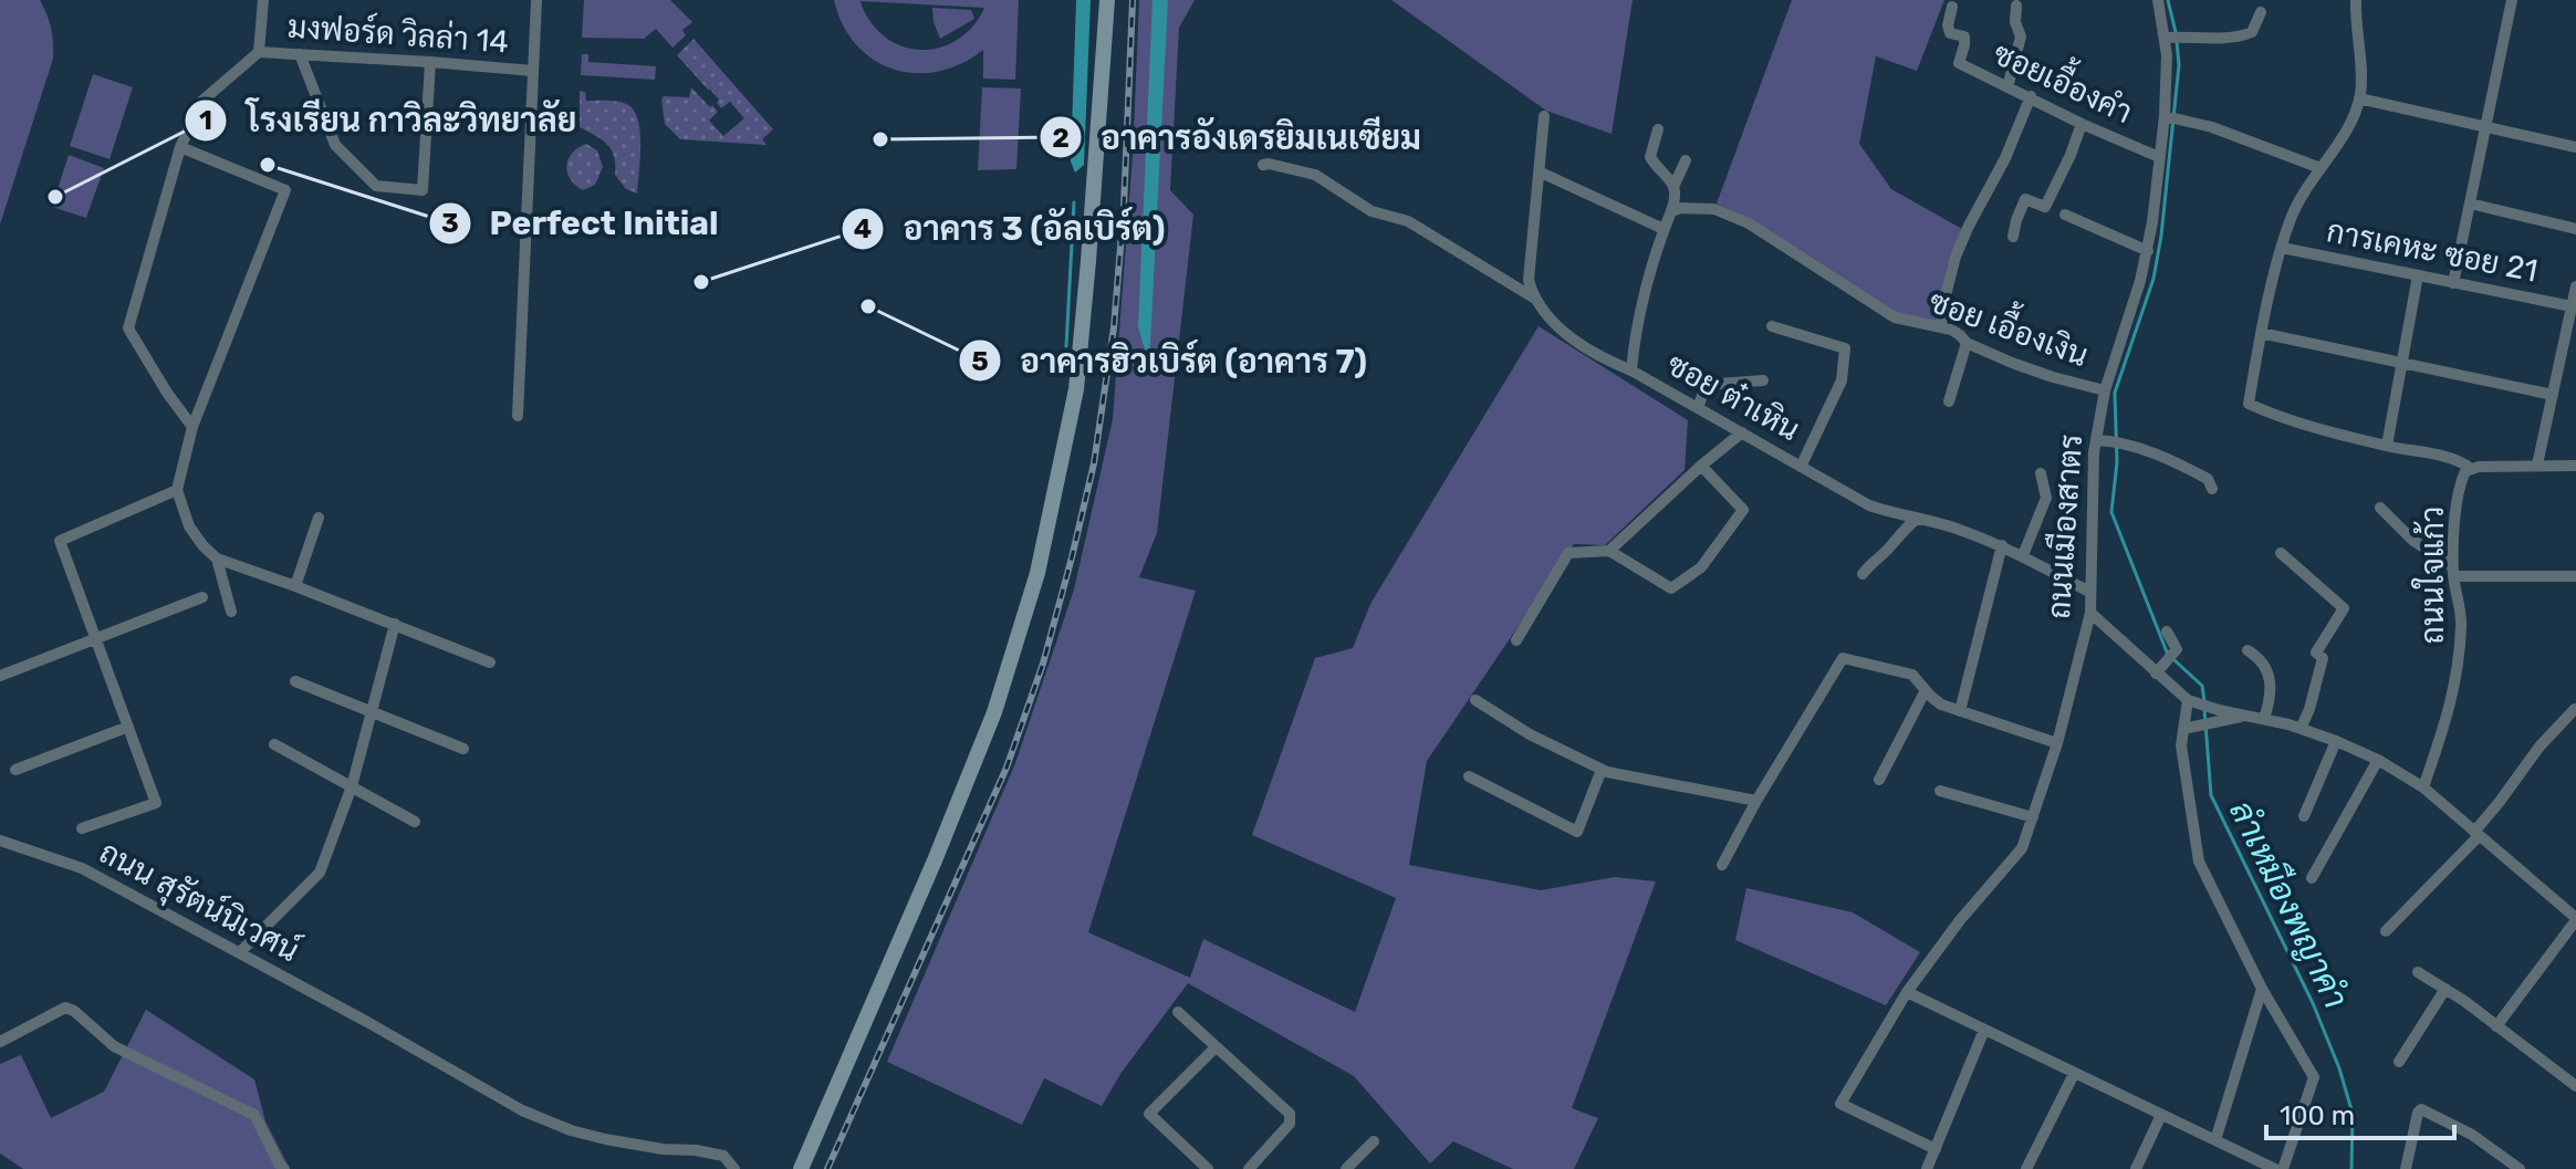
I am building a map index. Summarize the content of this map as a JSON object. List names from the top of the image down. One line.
{"streets":{"street":["มงฟอร์ด วิลล่า 14","ซอยเอื้องคำ","การเคหะ ซอย 21","ซอย เอื้องเงิน","ซอย ต๋าเหิน","ถนนเมืองสาตร","ถนนใจแก้ว","ถนน สุรัตน์นิเวศน์"]},"crossings":[["ซอยเอื้องคำ","ถนนเมืองสาตร"],["ซอย เอื้องเงิน","ถนนเมืองสาตร"],["ซอย ต๋าเหิน","ถนนเมืองสาตร"]],"water":["ลำเหมืองพญาคำ"],"places":["อาคารอังเดรยิมเนเซียม","Perfect Initial","โรงเรียน กาวิละวิทยาลัย","อาคาร 3 (อัลเบิร์ต)","อาคารฮิวเบิร์ต (อาคาร 7)"],"scale_bar":"100 m"}
